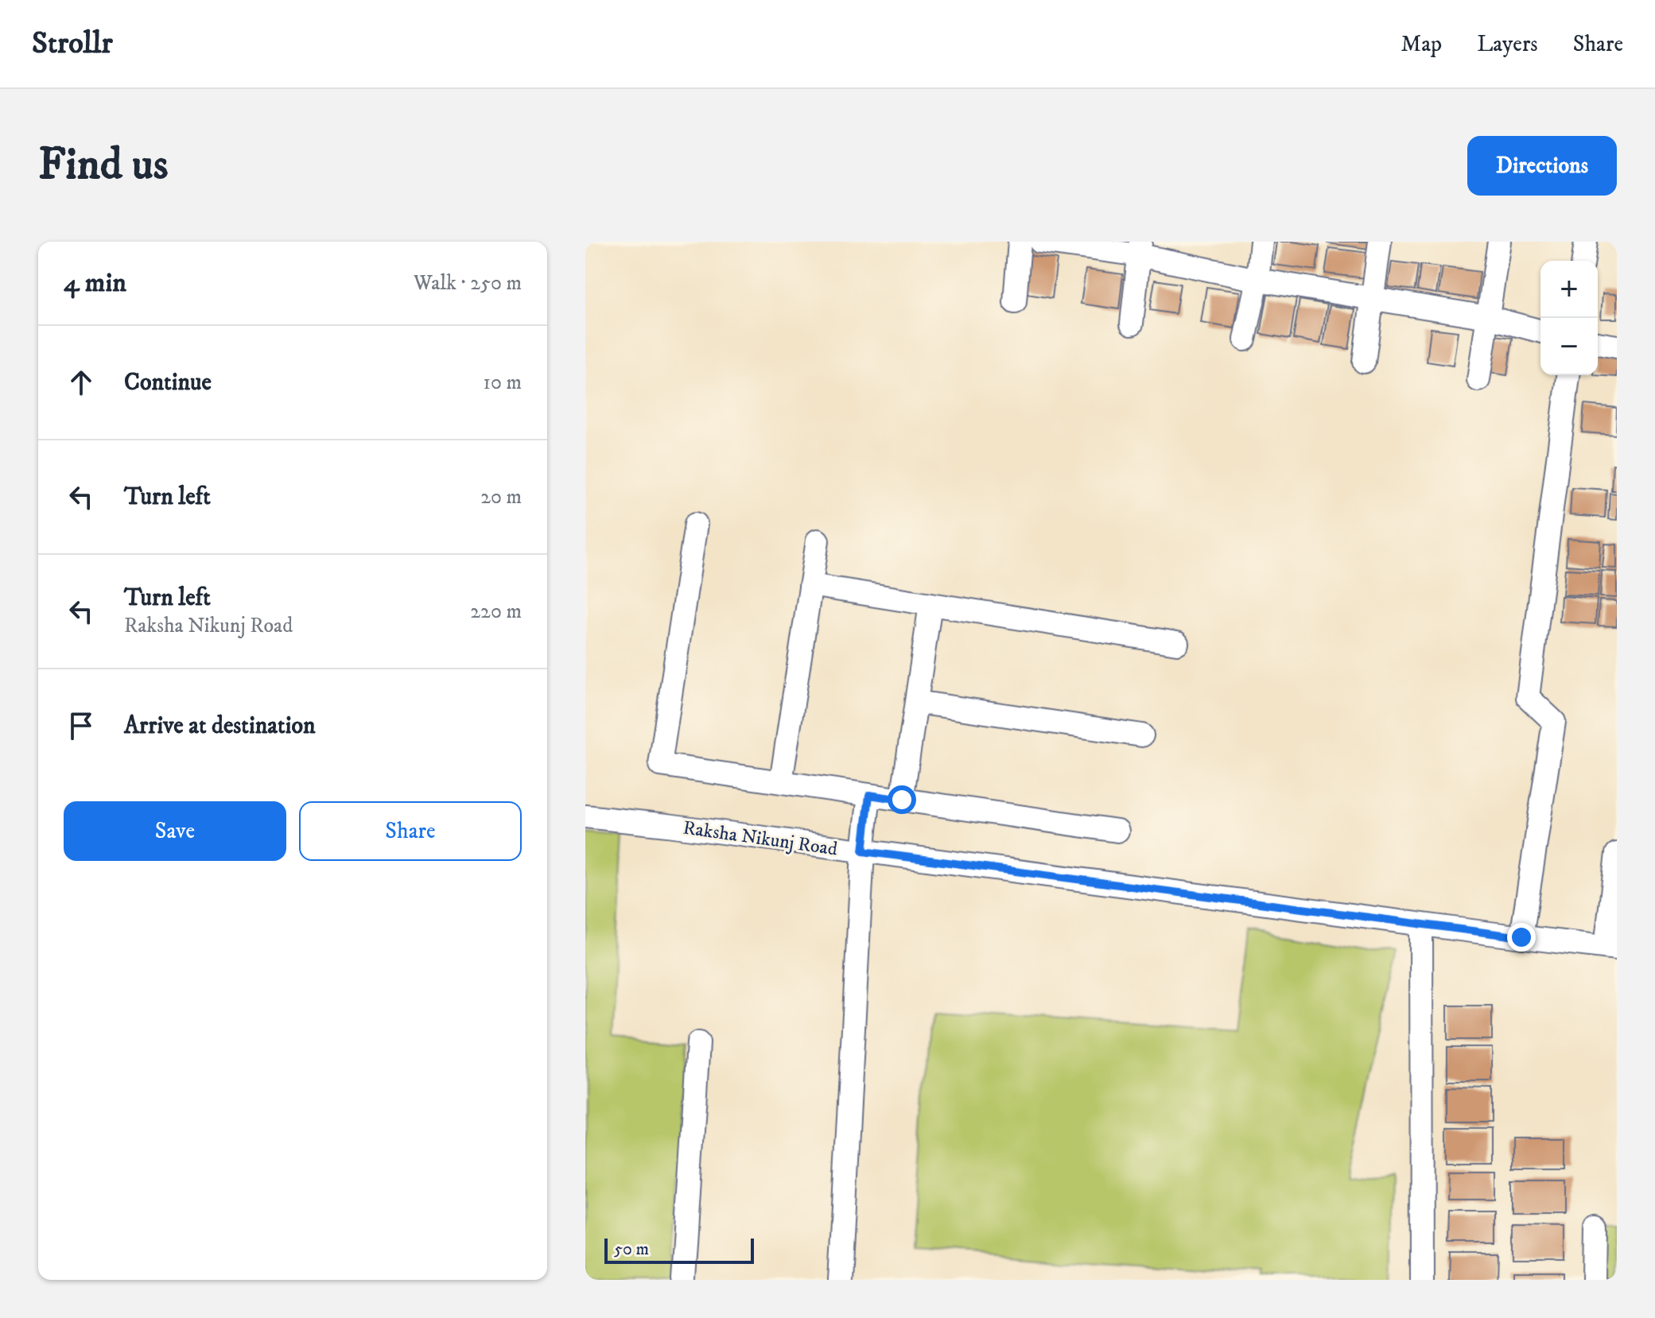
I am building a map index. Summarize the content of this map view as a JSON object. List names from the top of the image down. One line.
{"streets":{"street":["Raksha Nikunj Road"]},"scale_bar":"50 m","page":{"header":"Strollr","nav":["Map","Layers","Share"],"buttons":["Directions",["Save","Share"]],"title":"Find us","heading":["4 min","Walk · 250 m"],"map_buttons":["+","−"],"list":[["Continue","10 m"],["Turn left","20 m"],["Turn left","Raksha Nikunj Road","220 m"],"Arrive at destination"],"scale":"50 m"}}
